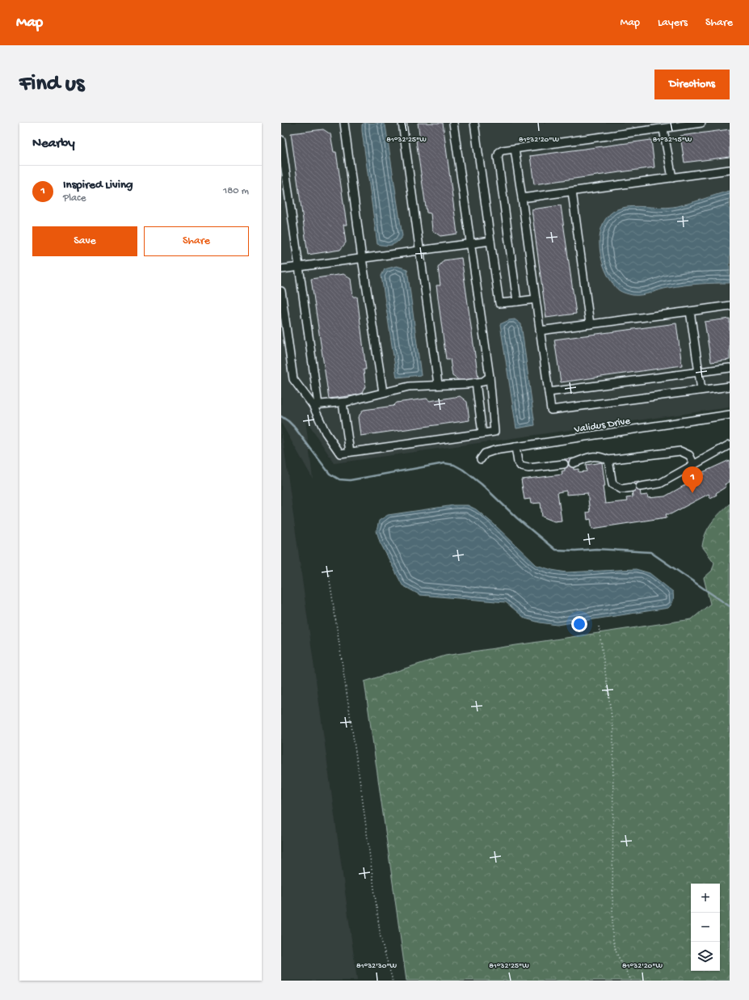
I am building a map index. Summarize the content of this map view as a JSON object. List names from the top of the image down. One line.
{"streets":{"street":["Validus Drive"]},"page":{"header":"Map","nav":["Map","Layers","Share"],"buttons":["Directions",["Save","Share"]],"title":"Find us","heading":"Nearby","list":[{"mark":"1","name":"Inspired Living","note":"Place","value":"180 m"}],"pins":"1","map_buttons":["+","−"]},"coordinates":["81°32'25\"W","81°32'20\"W","81°32'15\"W","81°32'30\"W"]}
